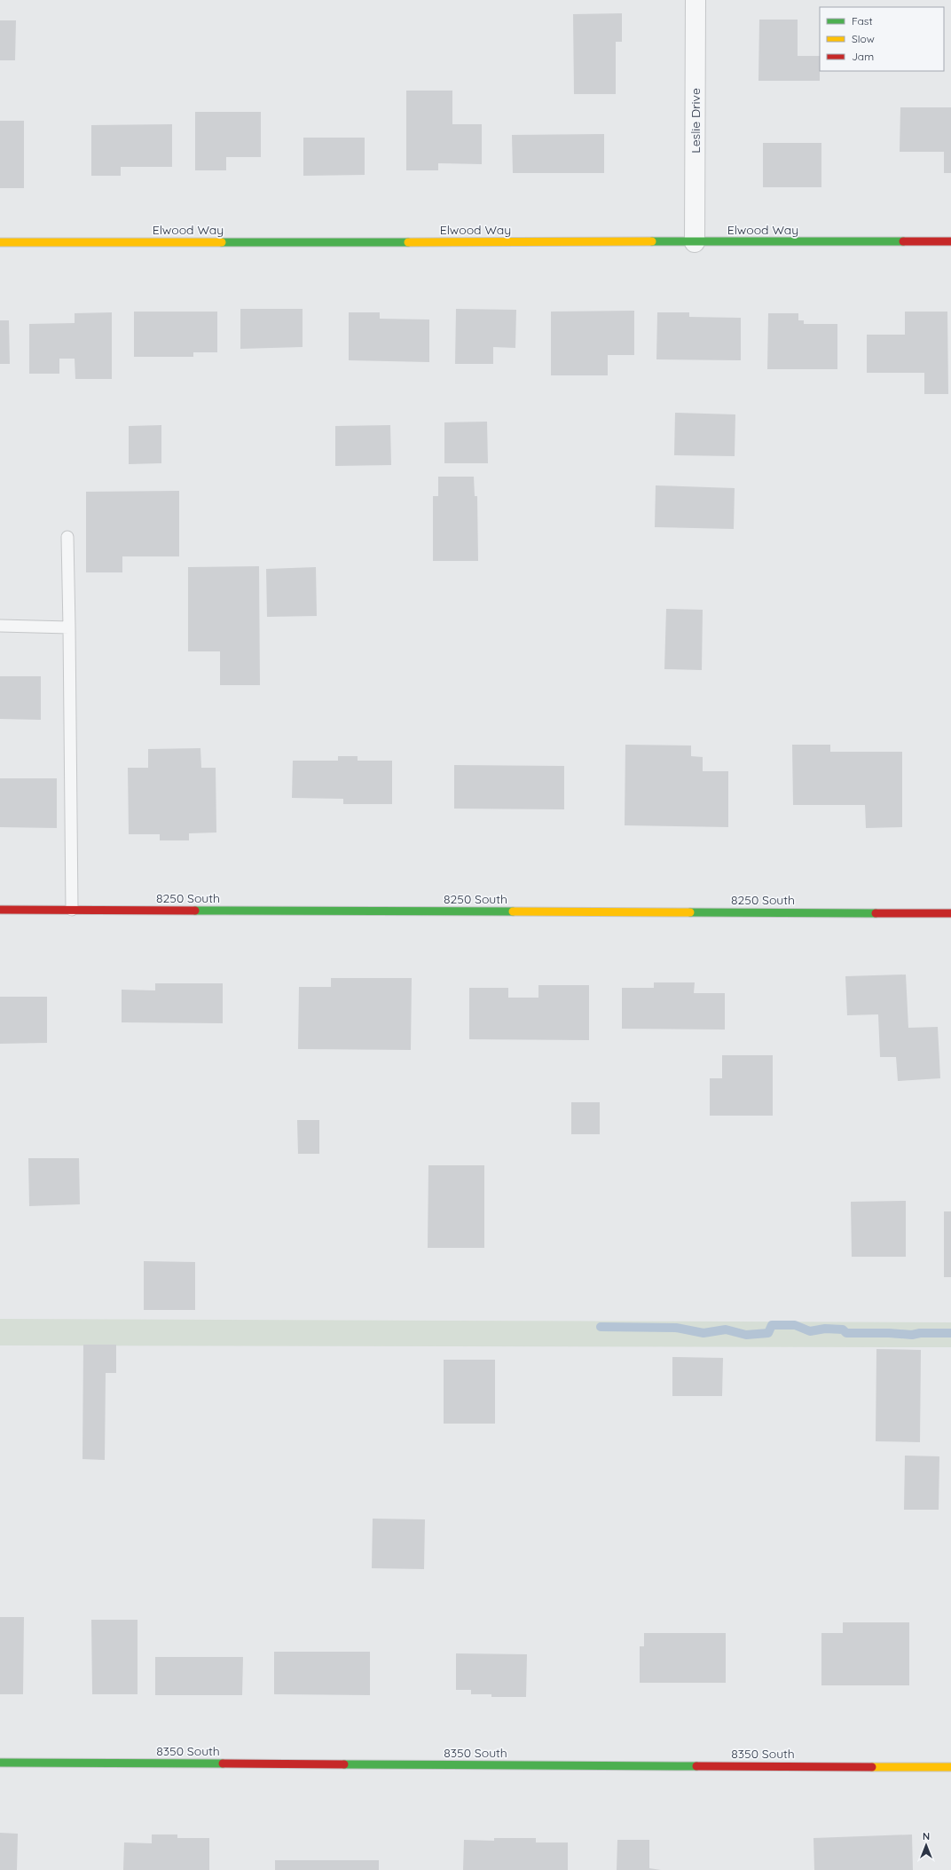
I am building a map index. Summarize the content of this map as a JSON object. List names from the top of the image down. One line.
{"streets":{"street":["Leslie Drive","Elwood Way","8250 South","8350 South"]},"crossings":[["Leslie Drive","Elwood Way"]],"legend":["Fast","Slow","Jam"],"north":"top"}
